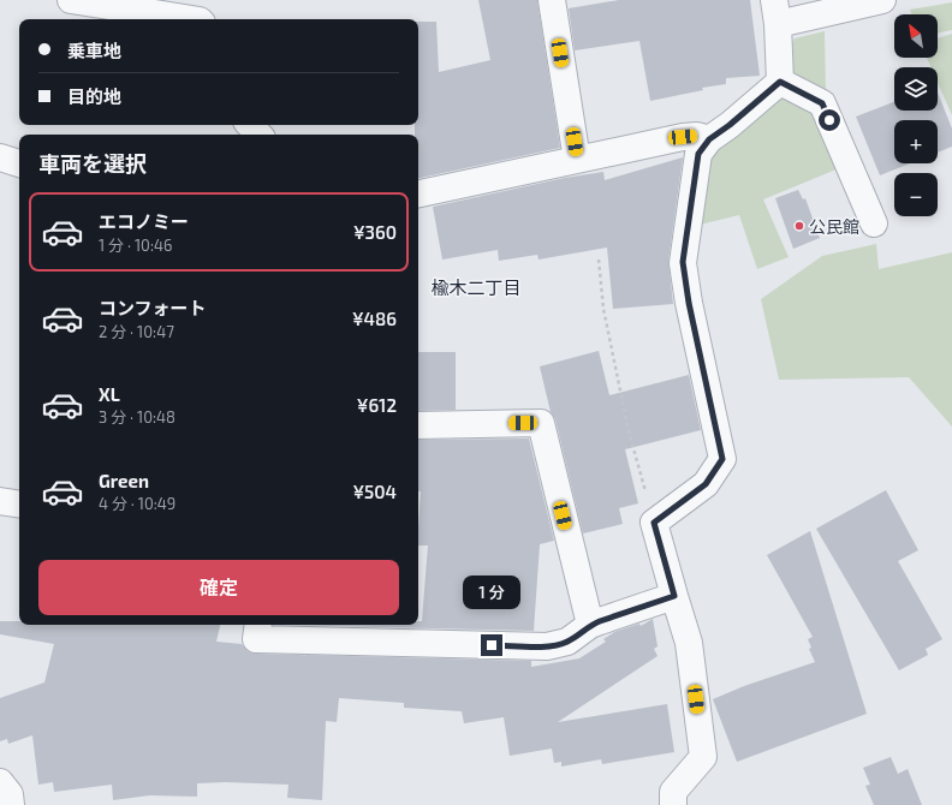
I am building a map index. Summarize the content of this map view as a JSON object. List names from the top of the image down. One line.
{"districts":["楡木二丁目"],"places":["公民館"],"north":"top left","page":{"map_buttons":["+","−"],"banner":["乗車地","目的地"],"heading":"車両を選択","list":[{"name":"エコノミー","note":"1 分 · 10:46","value":"¥360"},{"name":"コンフォート","note":"2 分 · 10:47","value":"¥486"},{"name":"XL","note":"3 分 · 10:48","value":"¥612"},{"name":"Green","note":"4 分 · 10:49","value":"¥504"}],"buttons":"確定","bubble":"1 分"}}
